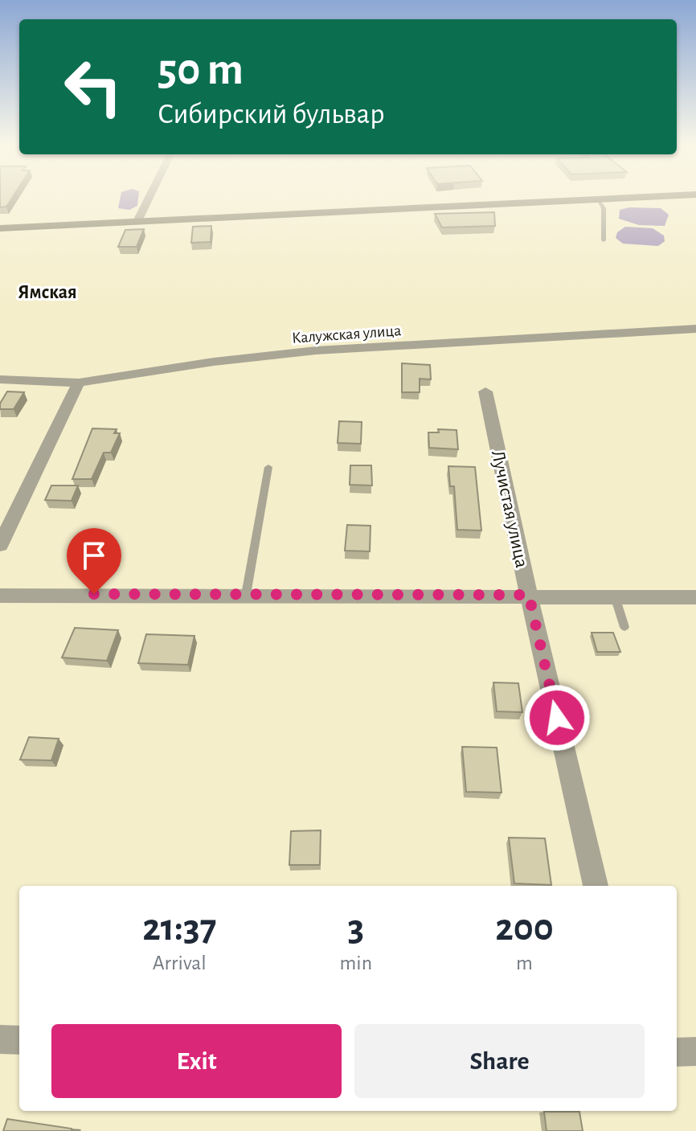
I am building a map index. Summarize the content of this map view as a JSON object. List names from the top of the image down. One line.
{"streets":{"street":["Калужская улица","Лучистая улица"]},"districts":["Ямская"],"page":{"turn":["50 m","Сибирский бульвар"],"eta":["21:37","Arrival","3","min","200","m"],"buttons":["Exit","Share"]}}
